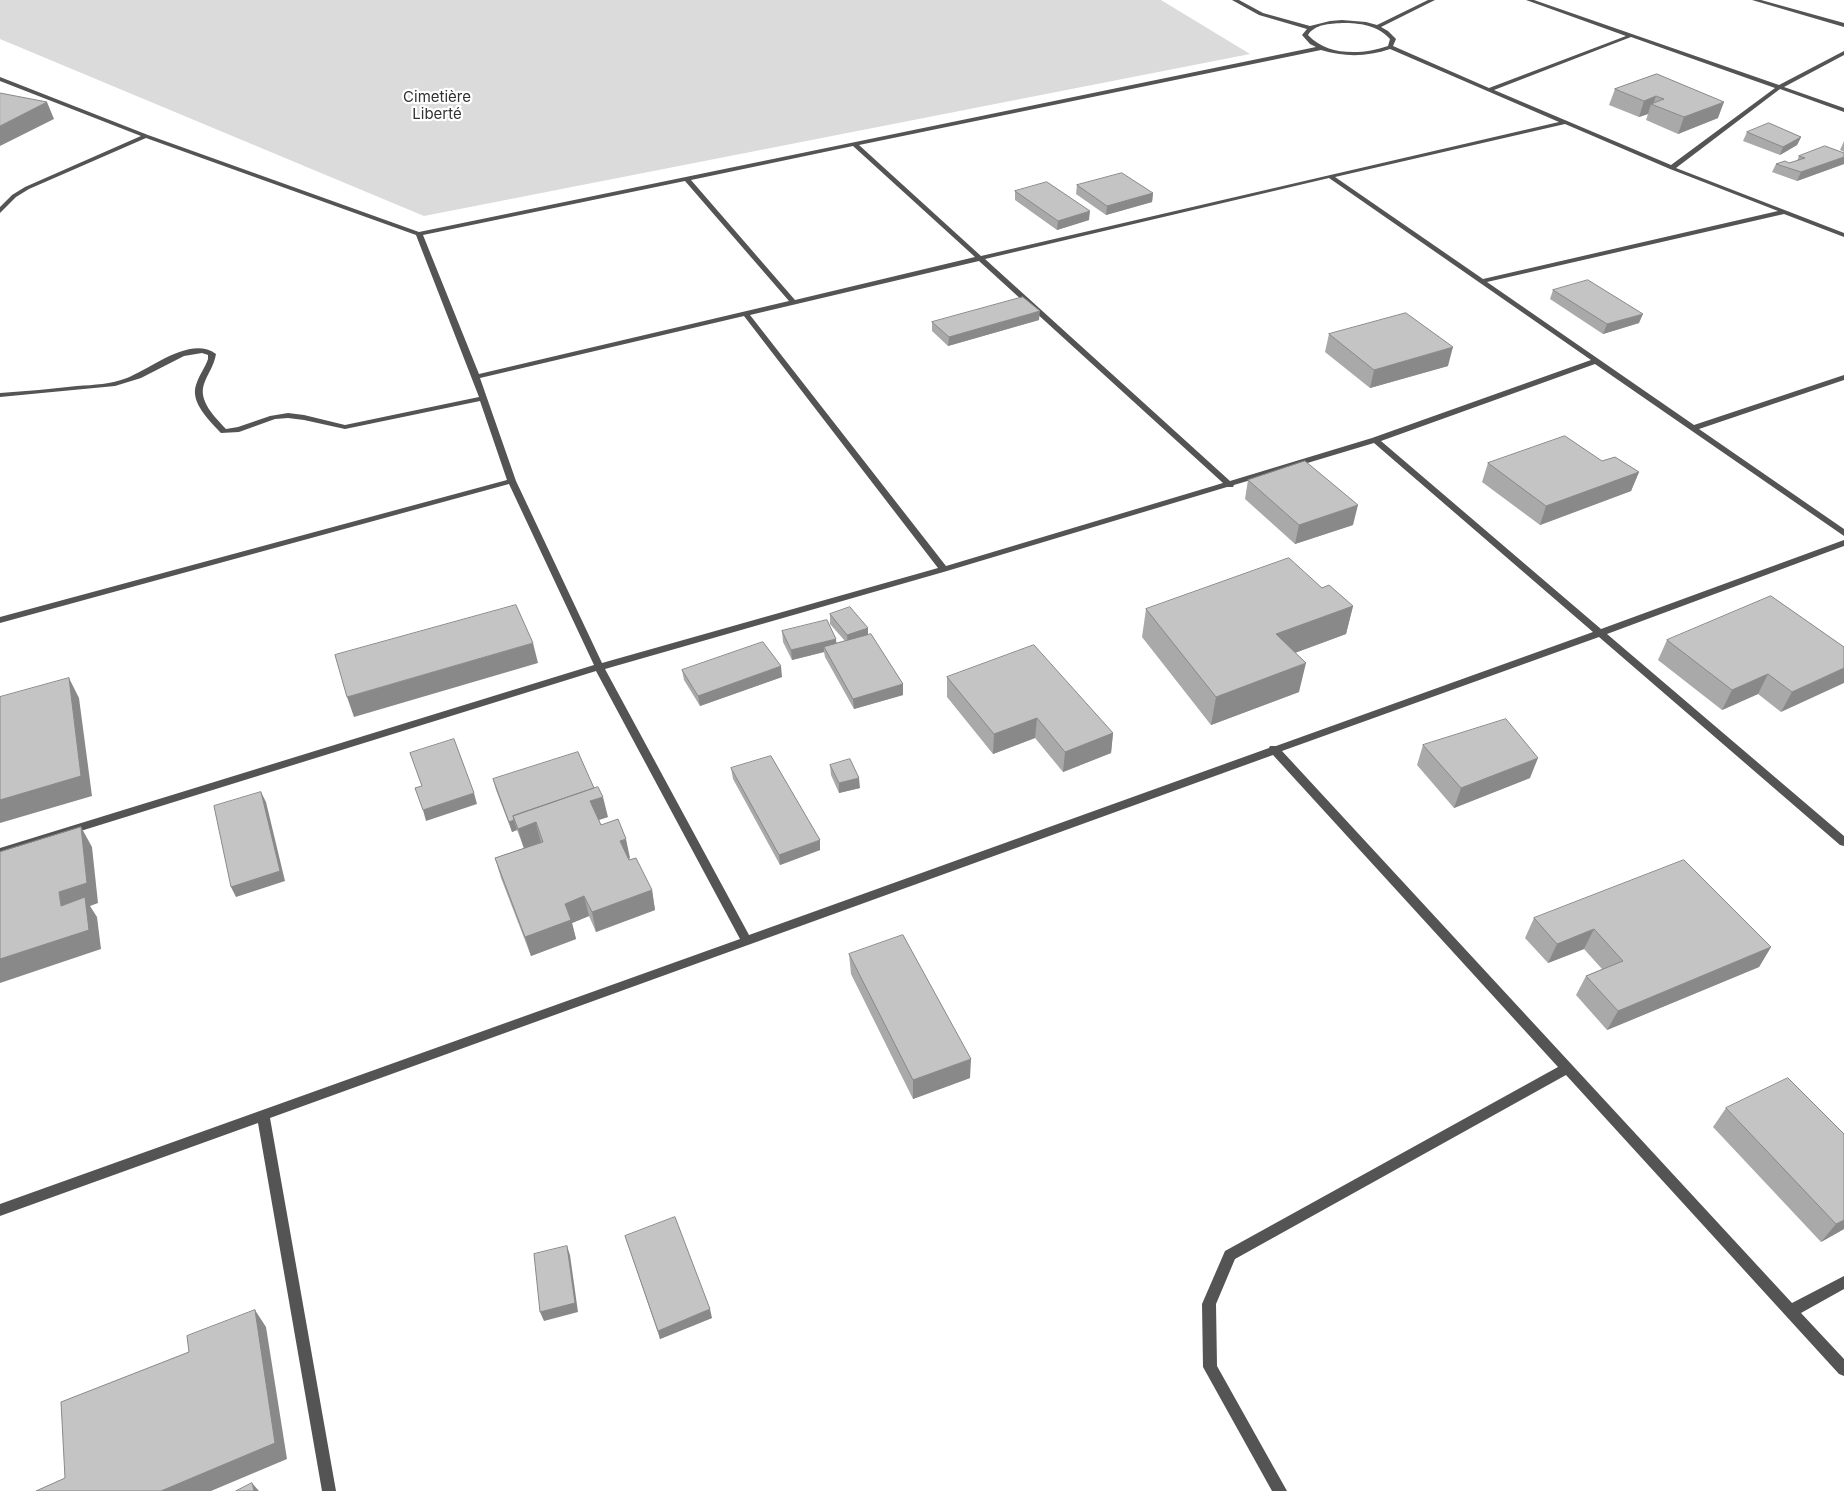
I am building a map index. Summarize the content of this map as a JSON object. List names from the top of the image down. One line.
{"parks":["Cimetière Liberté"]}
